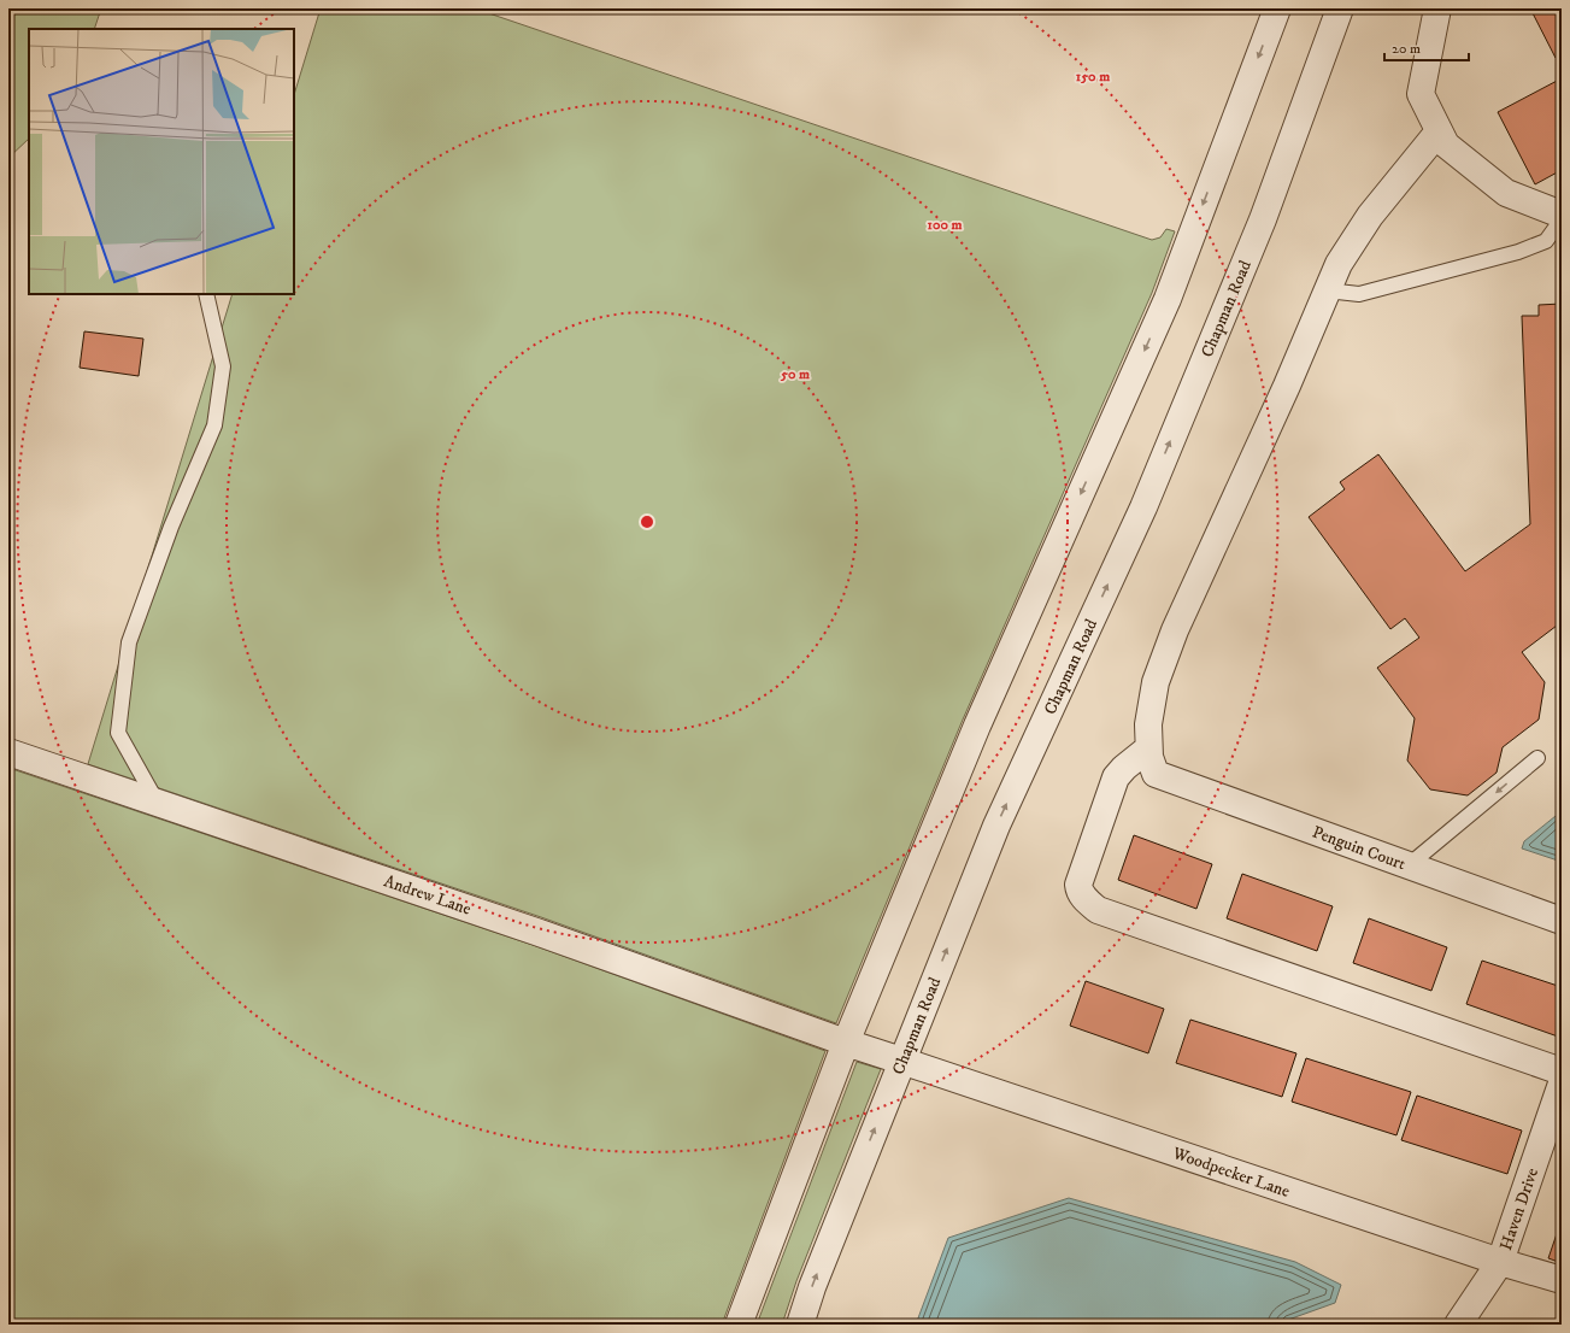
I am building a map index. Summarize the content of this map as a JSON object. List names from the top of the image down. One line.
{"streets":{"street":["Chapman Road","Penguin Court","Andrew Lane","Woodpecker Lane","Haven Drive"]},"crossings":[["Chapman Road","Andrew Lane"],["Chapman Road","Woodpecker Lane"],["Andrew Lane","Woodpecker Lane"],["Woodpecker Lane","Haven Drive"]],"scale_bar":"20 m","rings":["150 m","100 m","50 m"]}
